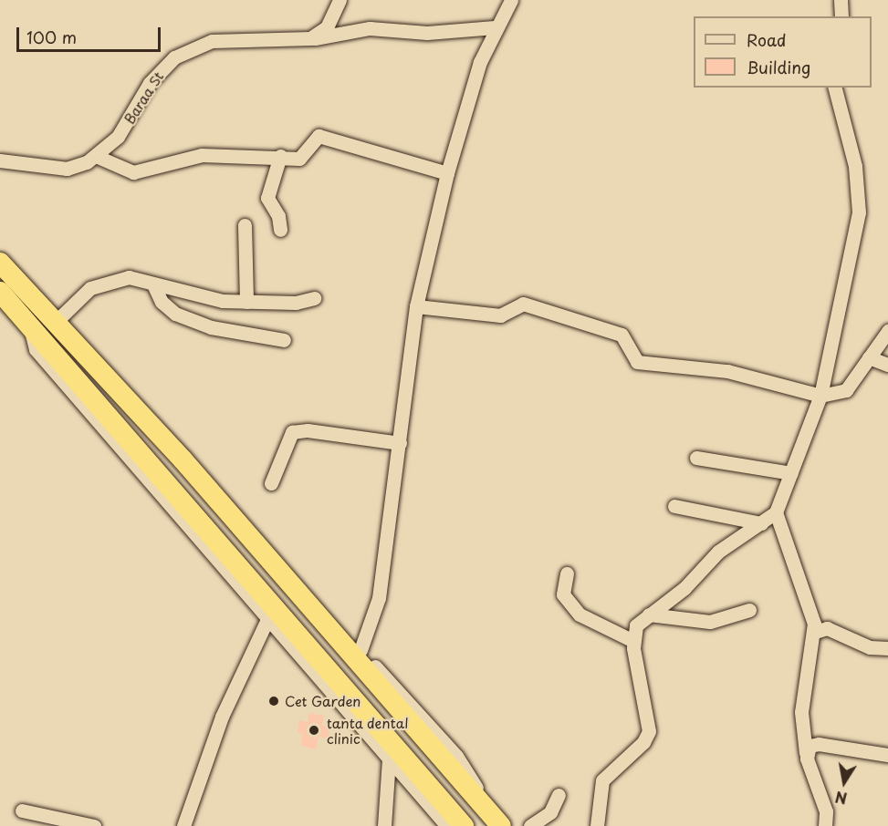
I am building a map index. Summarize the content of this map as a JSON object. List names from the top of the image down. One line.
{"streets":{"street":["Baraa St"]},"places":["Cet Garden","tanta dental clinic"],"legend":["Road","Building"],"scale_bar":"100 m","north":"bottom"}
